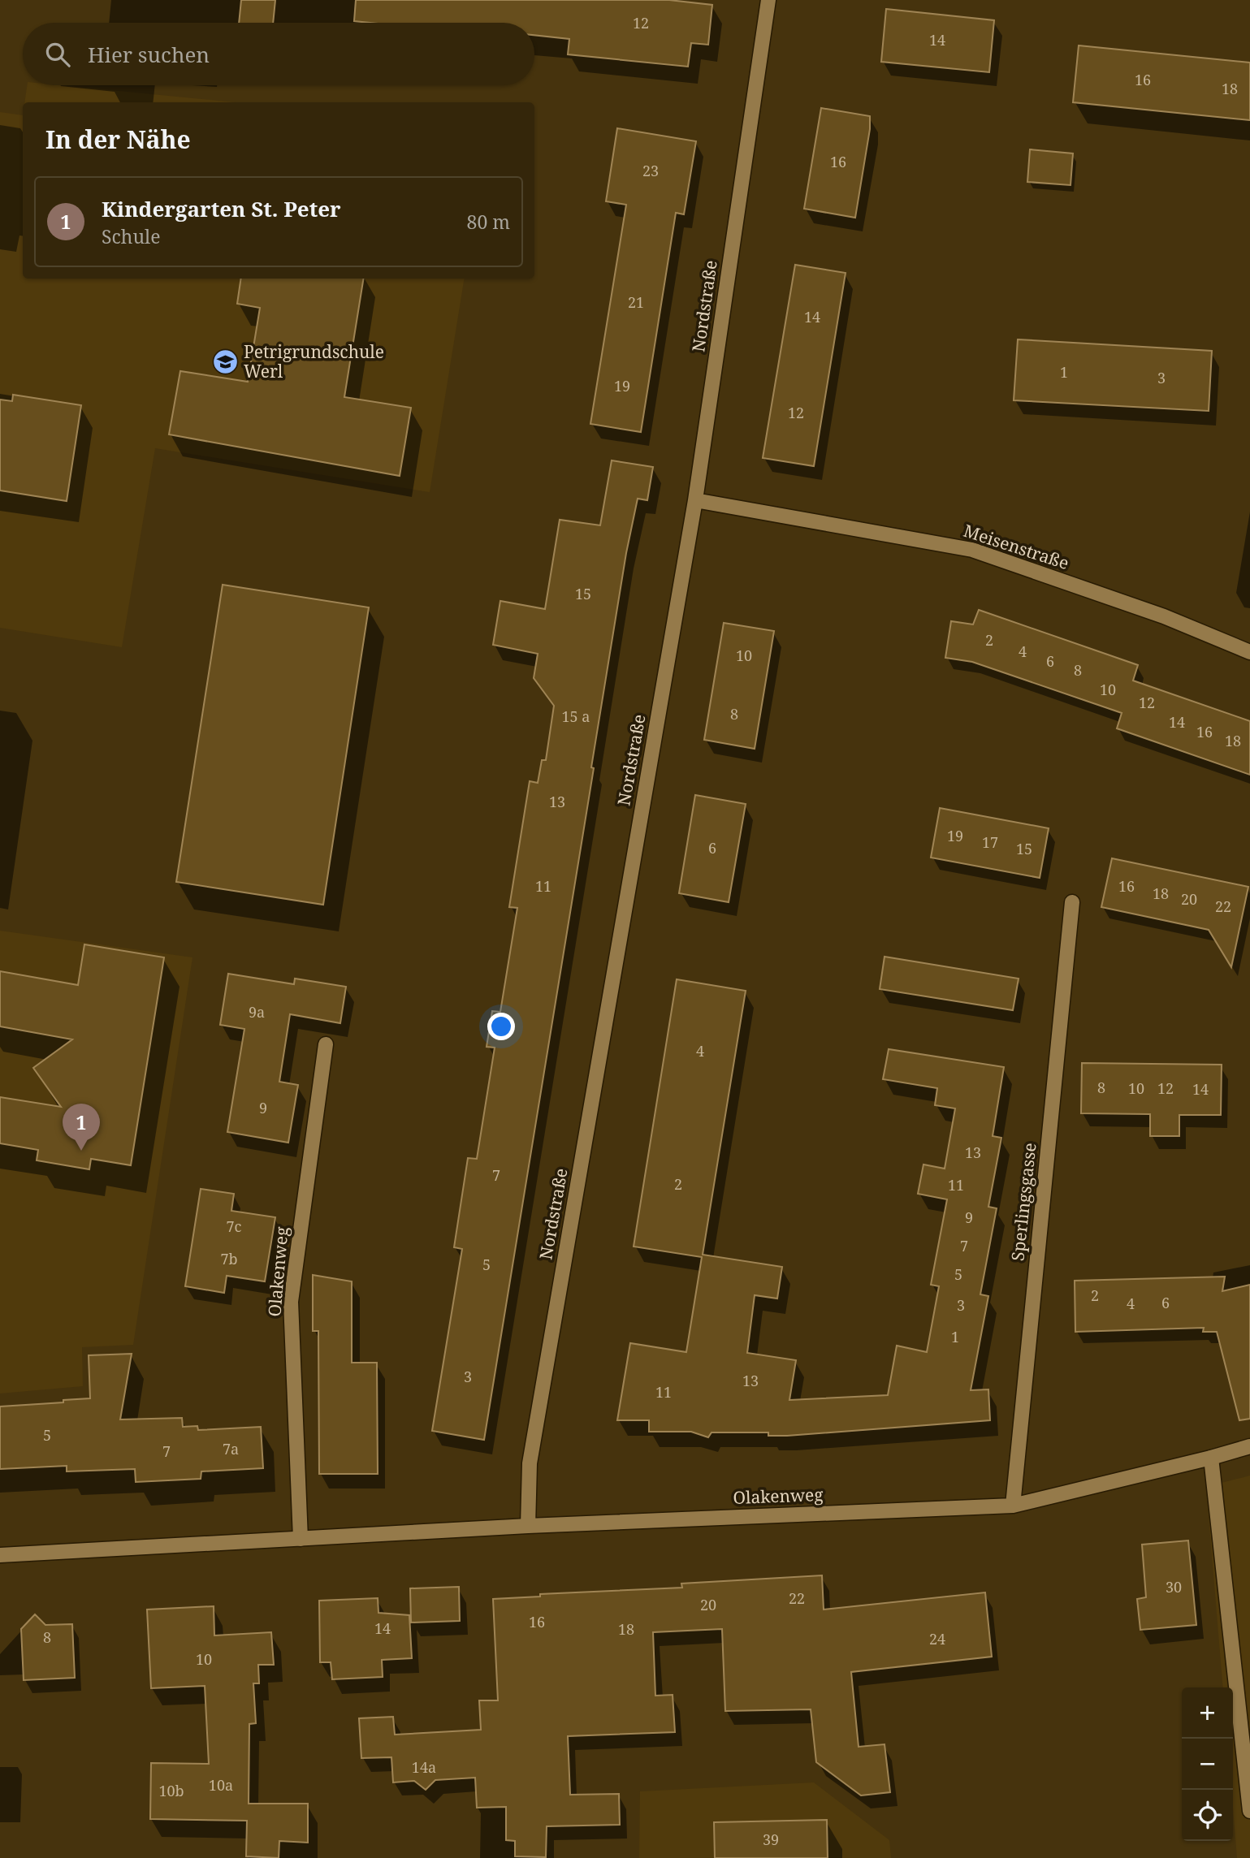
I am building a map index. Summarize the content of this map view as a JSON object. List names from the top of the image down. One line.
{"streets":{"street":["Nordstraße","Meisenstraße","Sperlingsgasse","Olakenweg"]},"crossings":[["Nordstraße","Meisenstraße"],["Nordstraße","Olakenweg"],["Sperlingsgasse","Olakenweg"]],"places":{"school or university":["Petrigrundschule Werl"]},"house_numbers":["12","14","16","18","16","23","21","14","1","3","19","12","15","2","4","10","6","8","10","12","8","15 a","14","16","18","13","19","17","6","15","11","16","18","20","22","9a","4","8","10","12","14","9","13","7","2","11","9","7c","7","7b","5","5","2","6","4","3","1","3","13","11","5","7a","7","30","22","20","16","14","18","8","24","10","14a","10a","10b","39"],"page":{"search":"Hier suchen","heading":"In der Nähe","list":[{"mark":"1","name":"Kindergarten St. Peter","note":"Schule","value":"80 m"}],"pins":"1","map_buttons":["+","−"]}}
